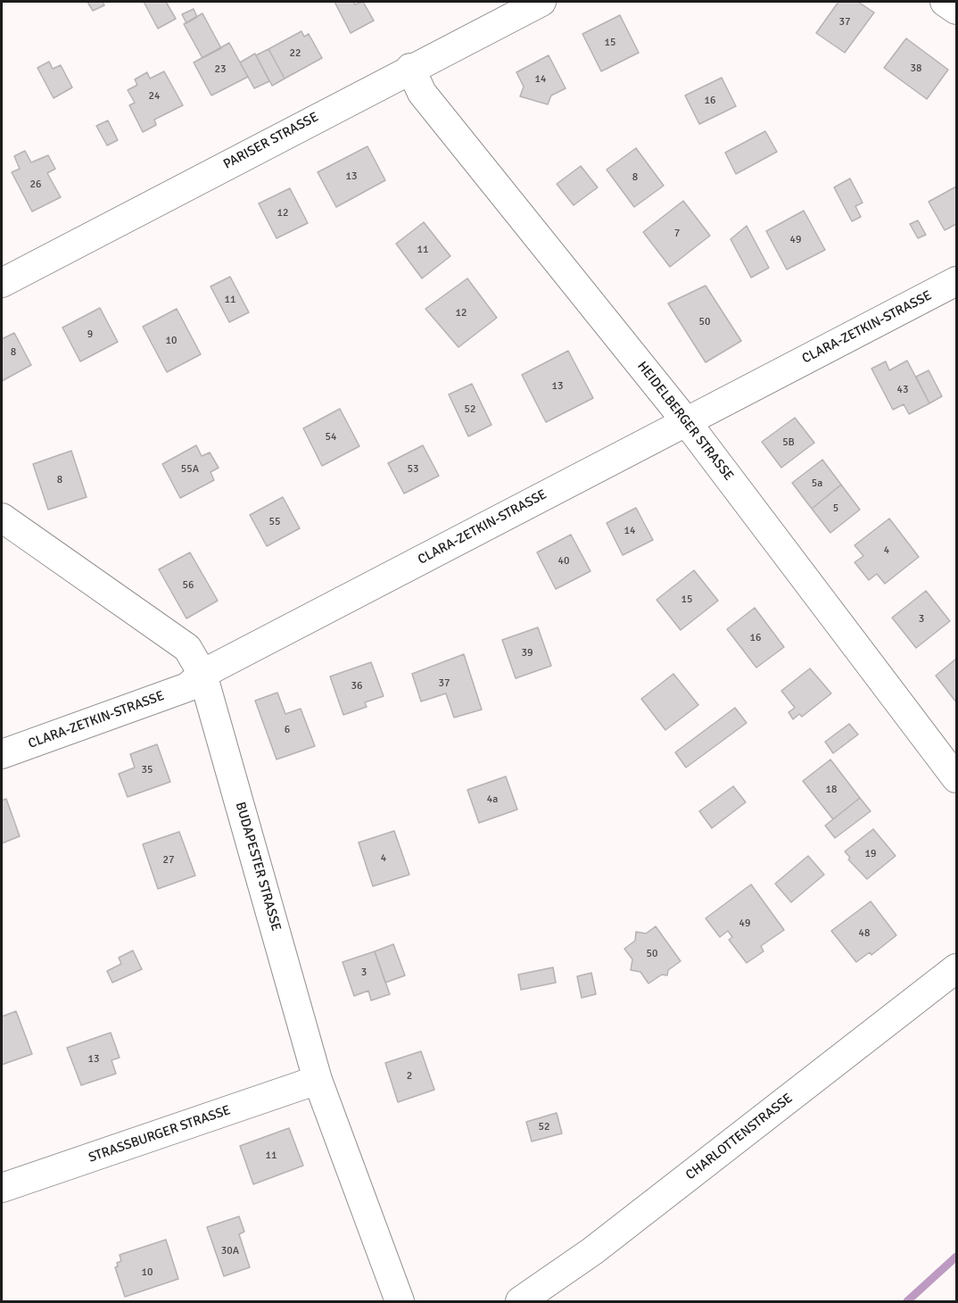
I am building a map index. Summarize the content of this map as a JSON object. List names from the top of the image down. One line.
{"streets":{"street":["PARISER STRASSE","CLARA-ZETKIN-STRASSE","HEIDELBERGER STRASSE","BUDAPESTER STRASSE","STRASSBURGER STRASSE","CHARLOTTENSTRASSE"]},"crossings":[["PARISER STRASSE","HEIDELBERGER STRASSE"],["CLARA-ZETKIN-STRASSE","HEIDELBERGER STRASSE"],["CLARA-ZETKIN-STRASSE","BUDAPESTER STRASSE"],["BUDAPESTER STRASSE","STRASSBURGER STRASSE"]],"house_numbers":["37","15","22","38","23","14","24","16","13","8","26","12","7","49","11","11","12","50","9","10","8","13","43","52","54","5B","55A","53","8","5a","5","55","14","4","40","56","15","3","16","39","37","36","6","35","18","4a","19","4","27","49","48","50","3","13","2","52","11","30A","10"]}
